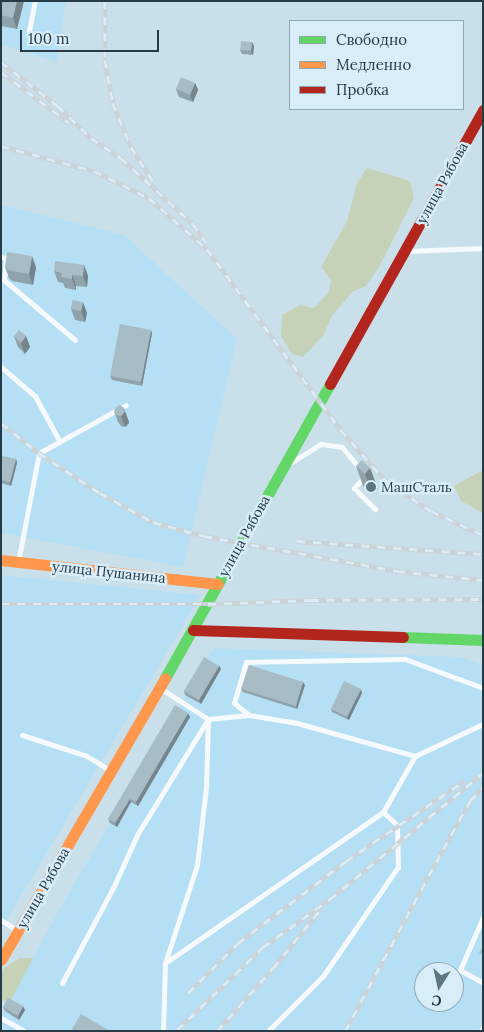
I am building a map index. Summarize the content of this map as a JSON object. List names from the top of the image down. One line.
{"streets":{"street":["улица Рябова","улица Пушанина"]},"crossings":[["улица Рябова","улица Пушанина"]],"places":["МашСталь"],"legend":["Свободно","Медленно","Пробка"],"scale_bar":"100 m","north":"bottom"}
